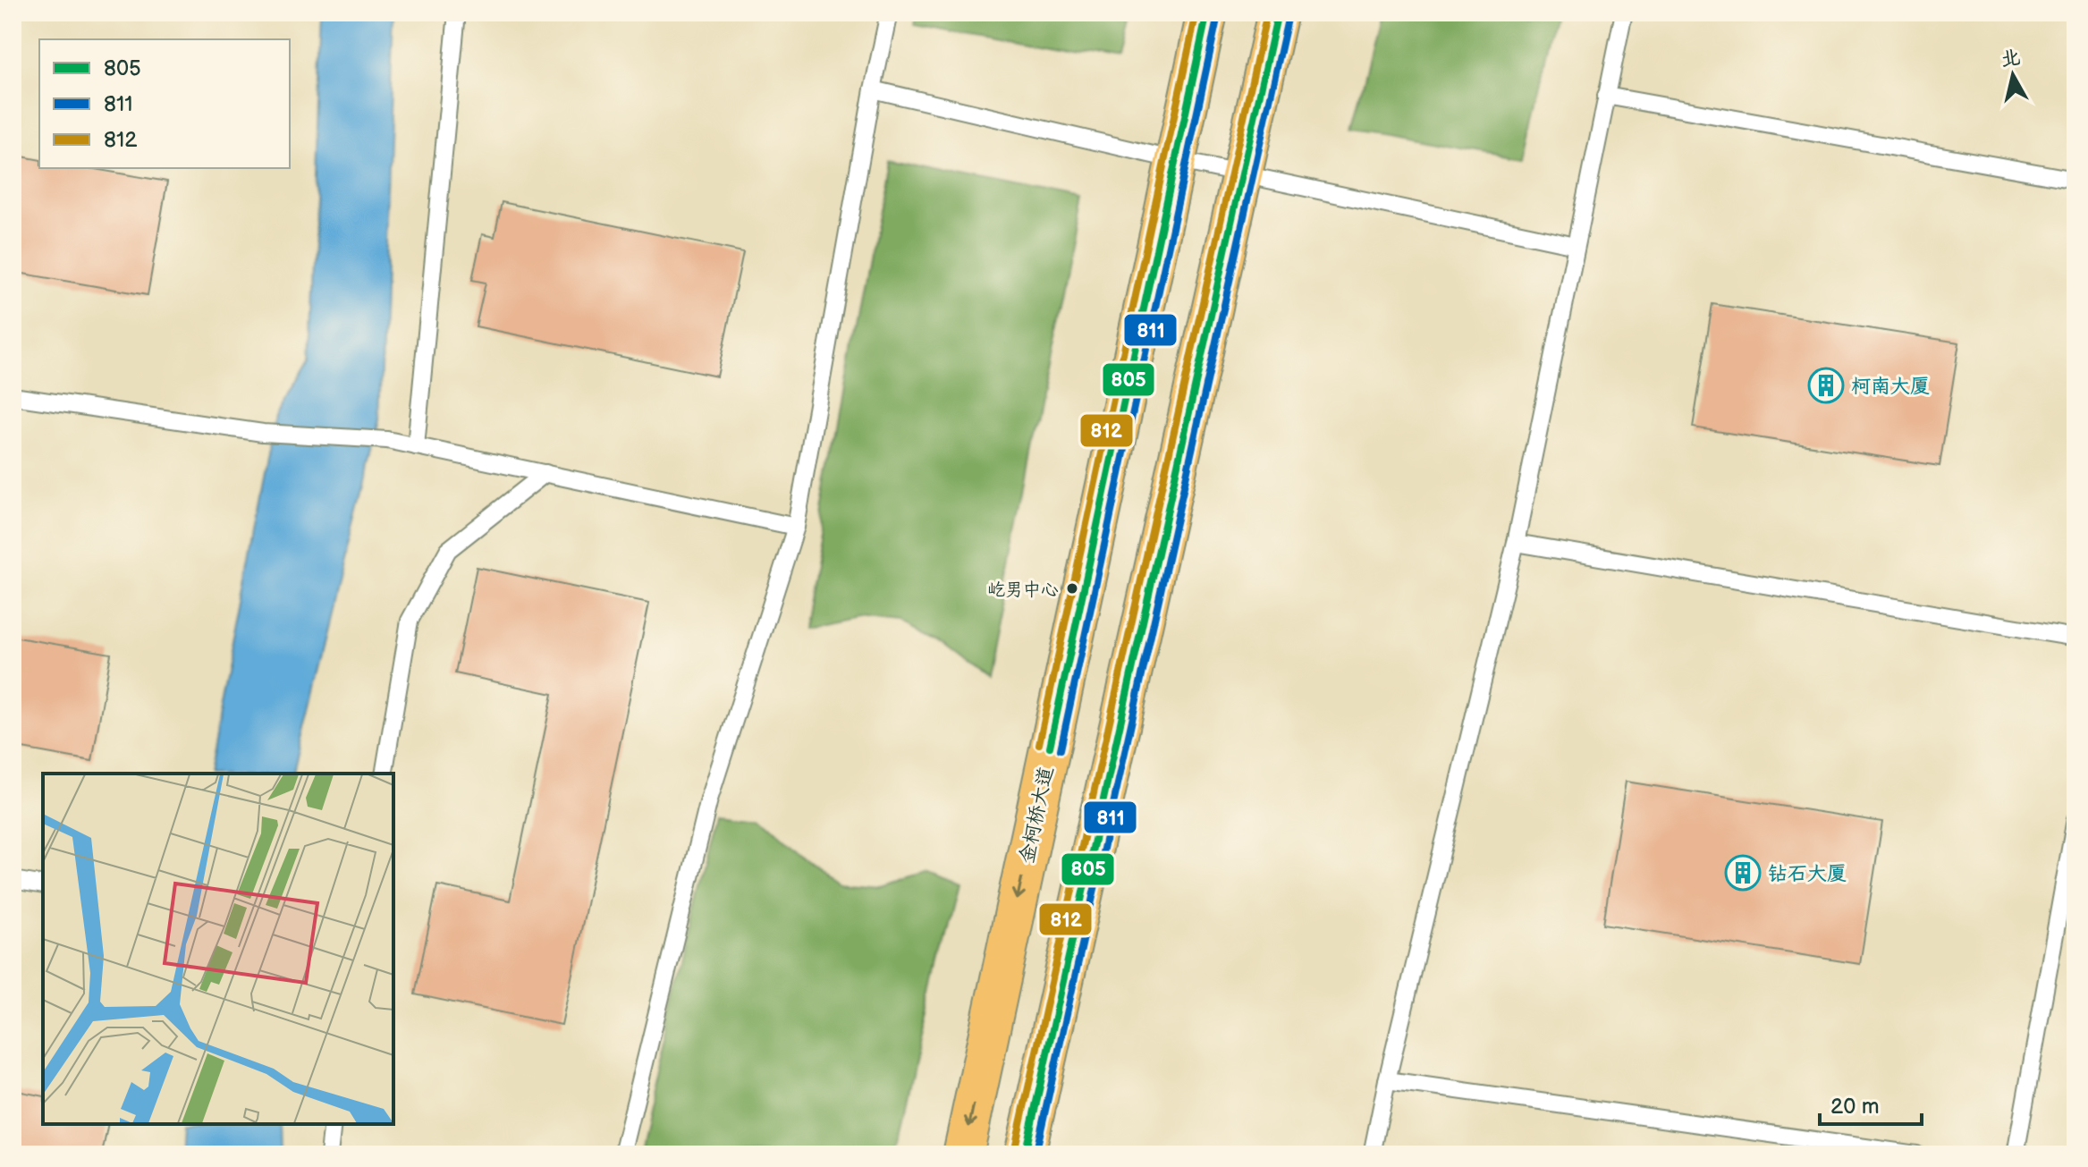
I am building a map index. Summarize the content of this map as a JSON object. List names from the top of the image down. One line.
{"streets":{"main road":["金柯桥大道"]},"places":{"building":["柯南大厦","钻石大厦"],"other":["屹男中心"]},"lines":["transit line 805","transit line 812","transit line 811"],"legend":["805","811","812"],"scale_bar":"20 m","north":"top"}
